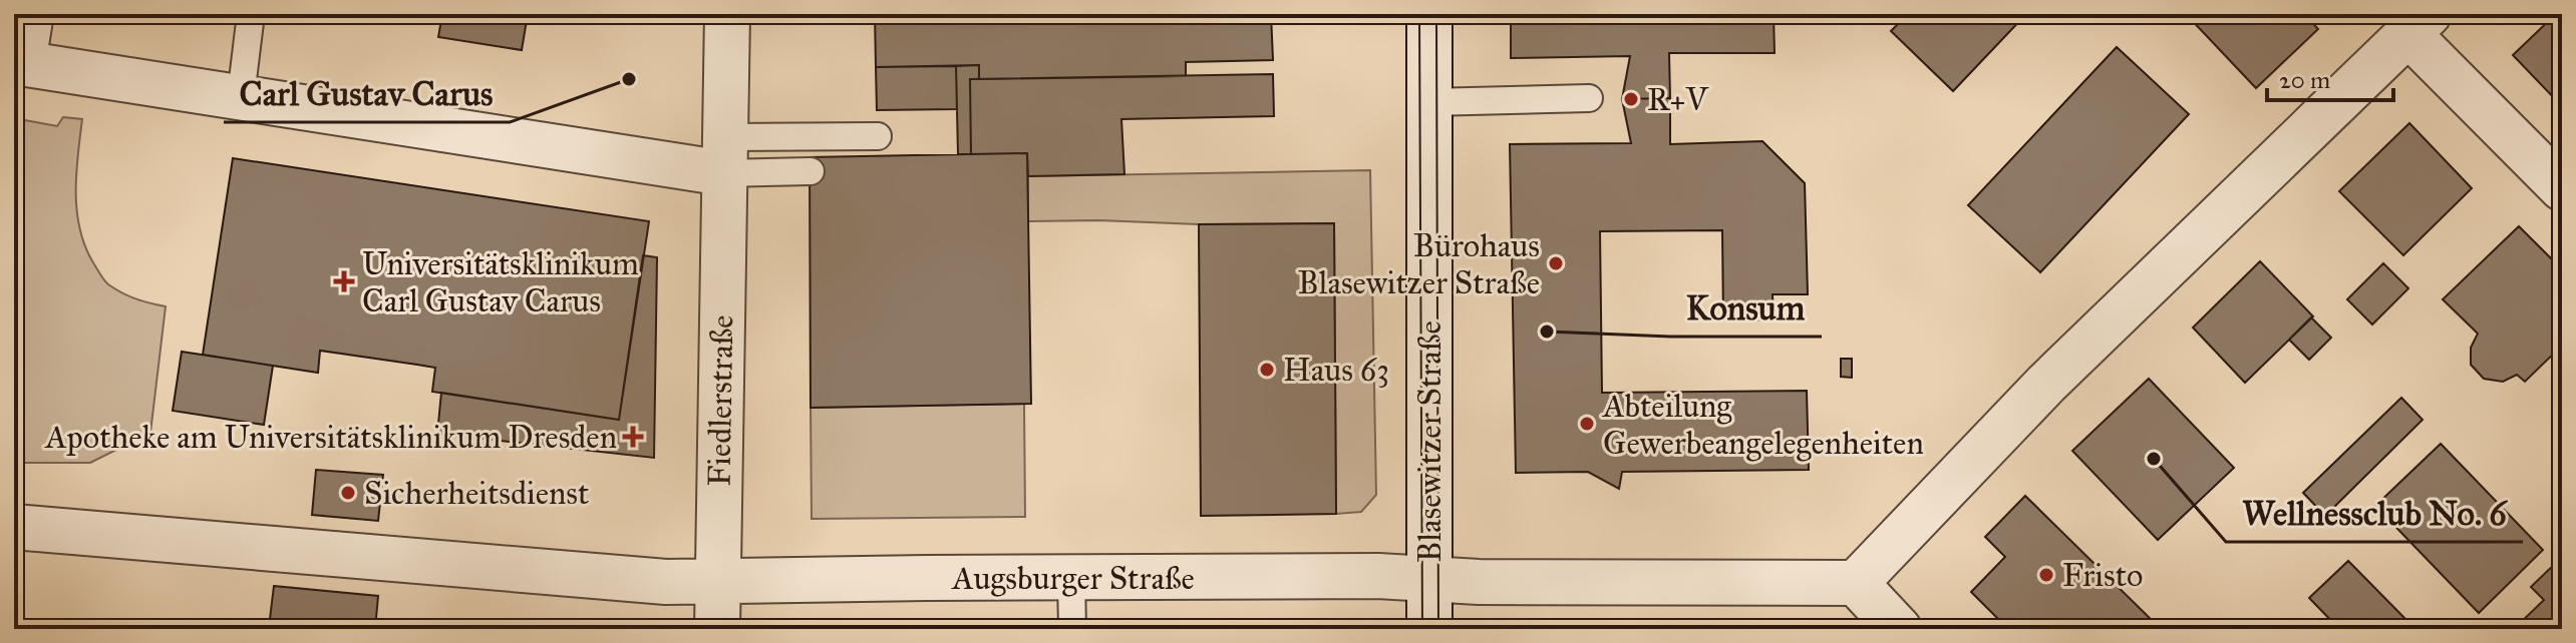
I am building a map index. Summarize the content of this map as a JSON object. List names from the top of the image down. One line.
{"streets":{"street":["Fiedlerstraße","Blasewitzer Straße","Augsburger Straße"]},"crossings":[["Fiedlerstraße","Augsburger Straße"],["Blasewitzer Straße","Augsburger Straße"]],"places":{"other":["Carl Gustav Carus","R+V","Bürohaus Blasewitzer Straße","Konsum","Haus 63","Abteilung Gewerbeangelegenheiten","Wellnessclub No. 6","Sicherheitsdienst","Fristo"],"health":["Universitätsklinikum Carl Gustav Carus","Apotheke am Universitätsklinikum Dresden"]},"scale_bar":"20 m"}
